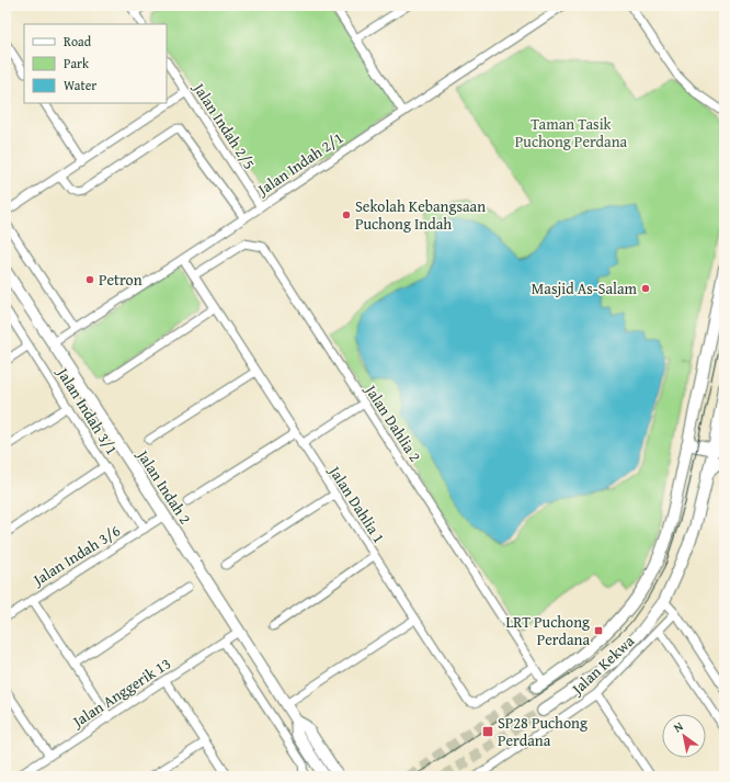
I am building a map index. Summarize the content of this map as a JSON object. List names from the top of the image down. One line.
{"streets":{"main road":["Jalan Indah 2"],"street":["Jalan Indah 2/5","Jalan Indah 2/1","Jalan Indah 3/1","Jalan Dahlia 2","Jalan Dahlia 1","Jalan Indah 3/6","Jalan Kekwa","Jalan Anggerik 13"]},"crossings":[["Jalan Indah 2/5","Jalan Indah 2/1"],["Jalan Indah 2/1","Jalan Indah 2"],["Jalan Indah 2/1","Jalan Dahlia 1"],["Jalan Indah 3/1","Jalan Indah 3/6"],["Jalan Dahlia 2","Jalan Dahlia 1"],["Jalan Indah 2","Jalan Indah 3/6"],["Jalan Indah 2","Jalan Anggerik 13"]],"parks":["Taman Tasik Puchong Perdana"],"places":{"other":["Sekolah Kebangsaan Puchong Indah","Petron","Masjid As-Salam"],"transit":["LRT Puchong Perdana","SP28 Puchong Perdana"]},"legend":["Road","Park","Water"],"north":"top left"}
